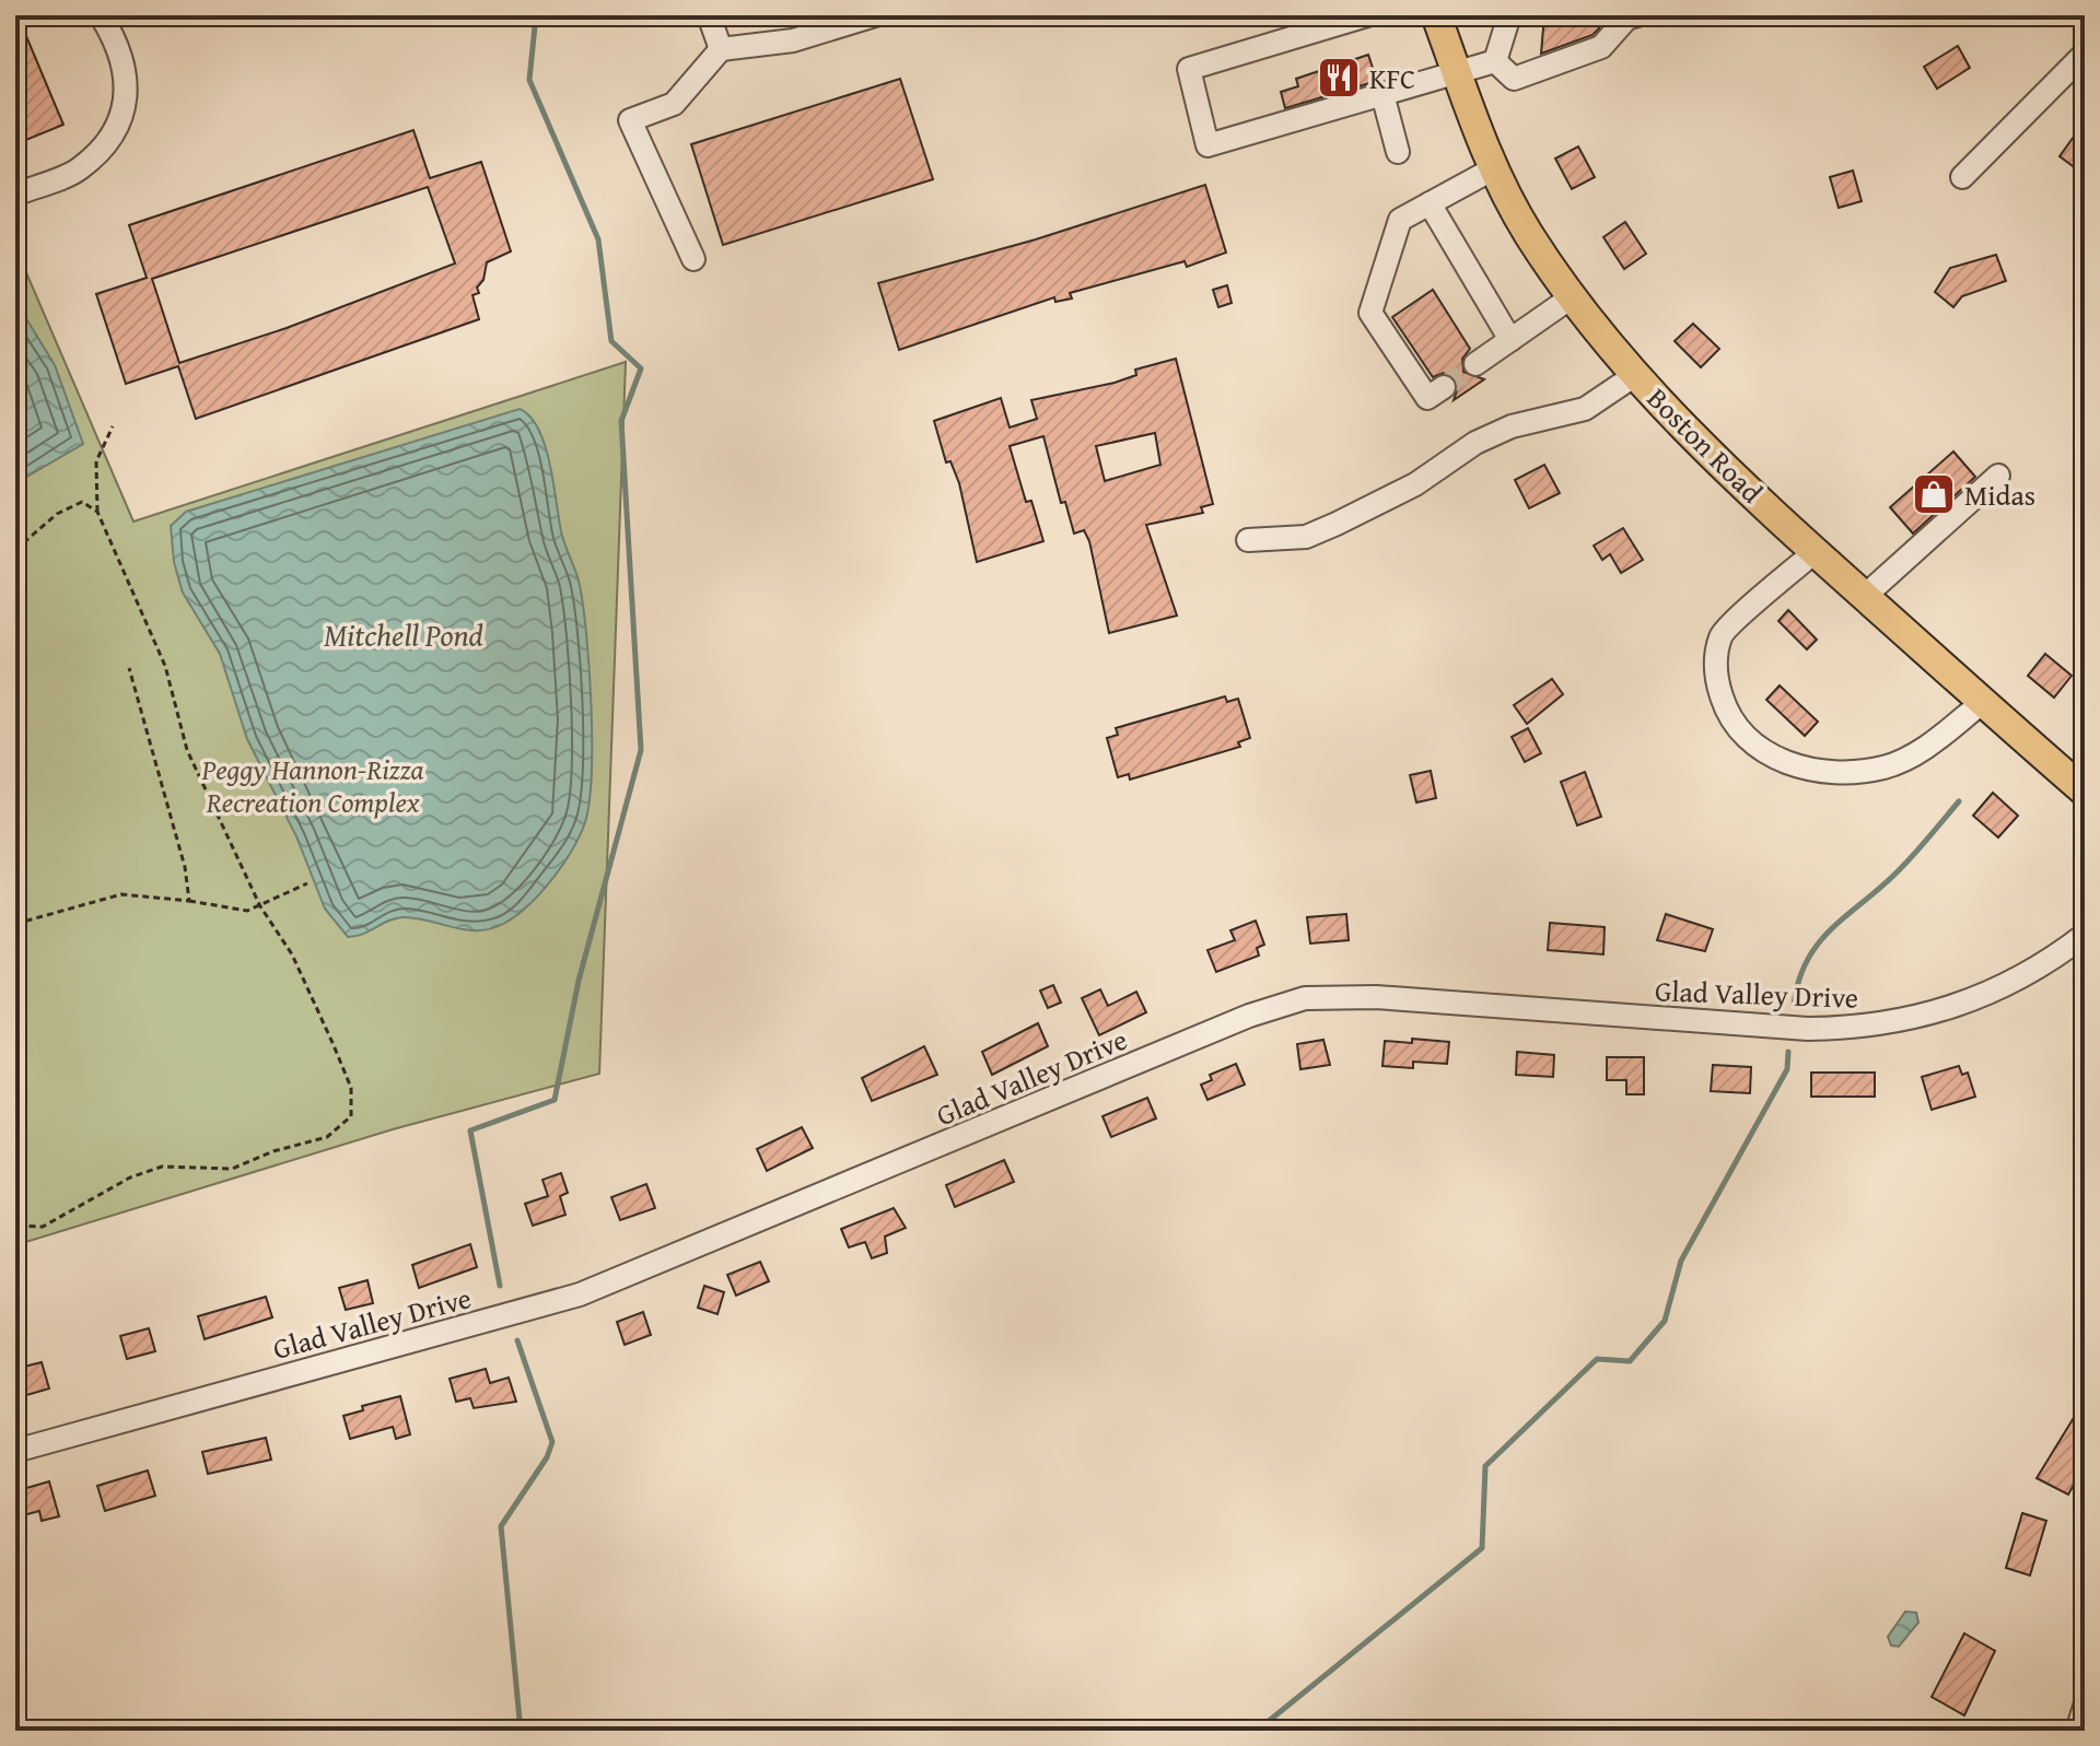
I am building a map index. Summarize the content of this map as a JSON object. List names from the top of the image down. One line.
{"streets":{"main road":["Boston Road"],"street":["Glad Valley Drive"]},"water":["Mitchell Pond"],"parks":["Peggy Hannon-Rizza Recreation Complex"],"places":{"restaurant":["KFC"],"shop":["Midas"]}}
